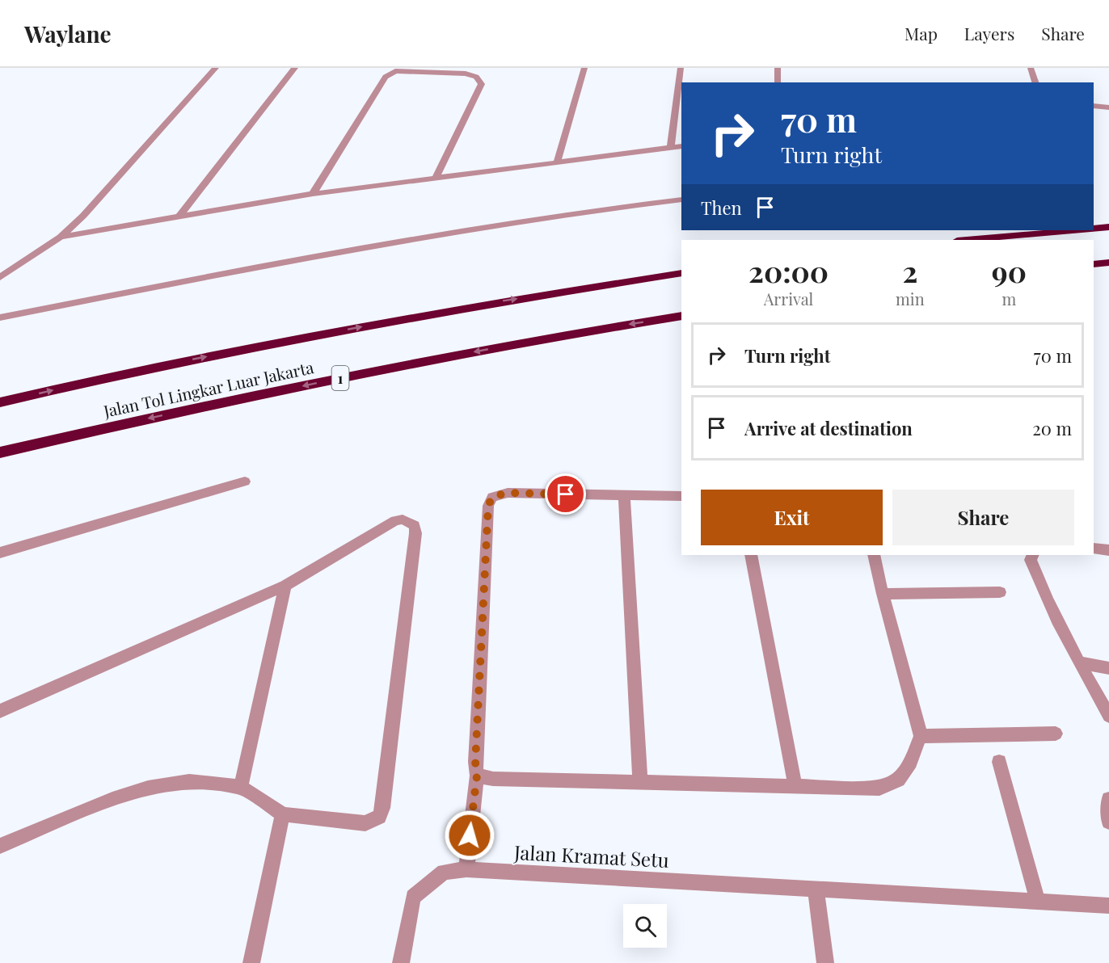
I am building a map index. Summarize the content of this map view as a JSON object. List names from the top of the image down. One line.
{"streets":{"highway":["1","Jalan Tol Lingkar Luar Jakarta"],"street":["Jalan Kramat Setu"]},"page":{"header":"Waylane","nav":["Map","Layers","Share"],"turn":["70 m","Turn right"],"then":"Then","eta":["20:00","Arrival","2","min","90","m"],"list":[{"name":"Turn right","value":"70 m"},{"name":"Arrive at destination","value":"20 m"}],"buttons":["Exit","Share"]}}
